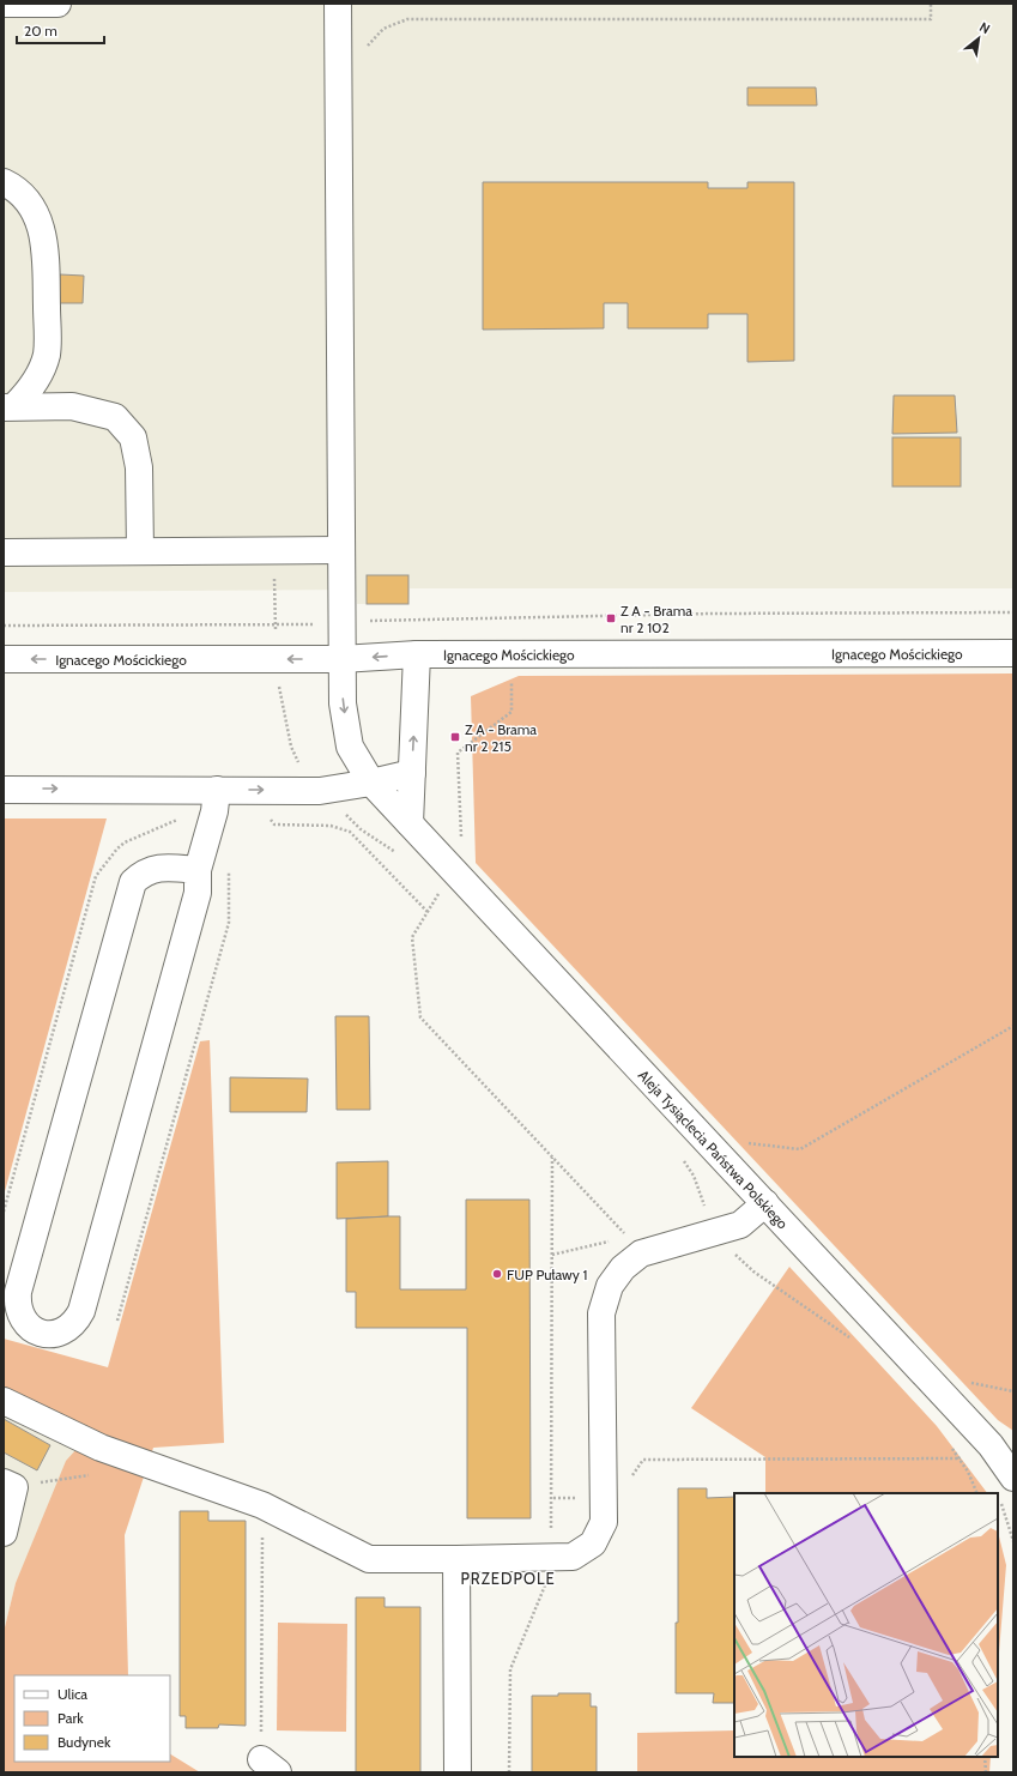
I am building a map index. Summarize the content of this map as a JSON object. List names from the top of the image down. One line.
{"streets":{"street":["Ignacego Mościckiego","Aleja Tysiąclecia Państwa Polskiego"]},"crossings":[["Ignacego Mościckiego","Aleja Tysiąclecia Państwa Polskiego"]],"districts":["PRZEDPOLE"],"places":{"transit":["Z A - Brama nr 2 102","Z A - Brama nr 2 215"],"other":["FUP Puławy 1"]},"legend":["Ulica","Park","Budynek"],"scale_bar":"20 m","north":"top right"}
